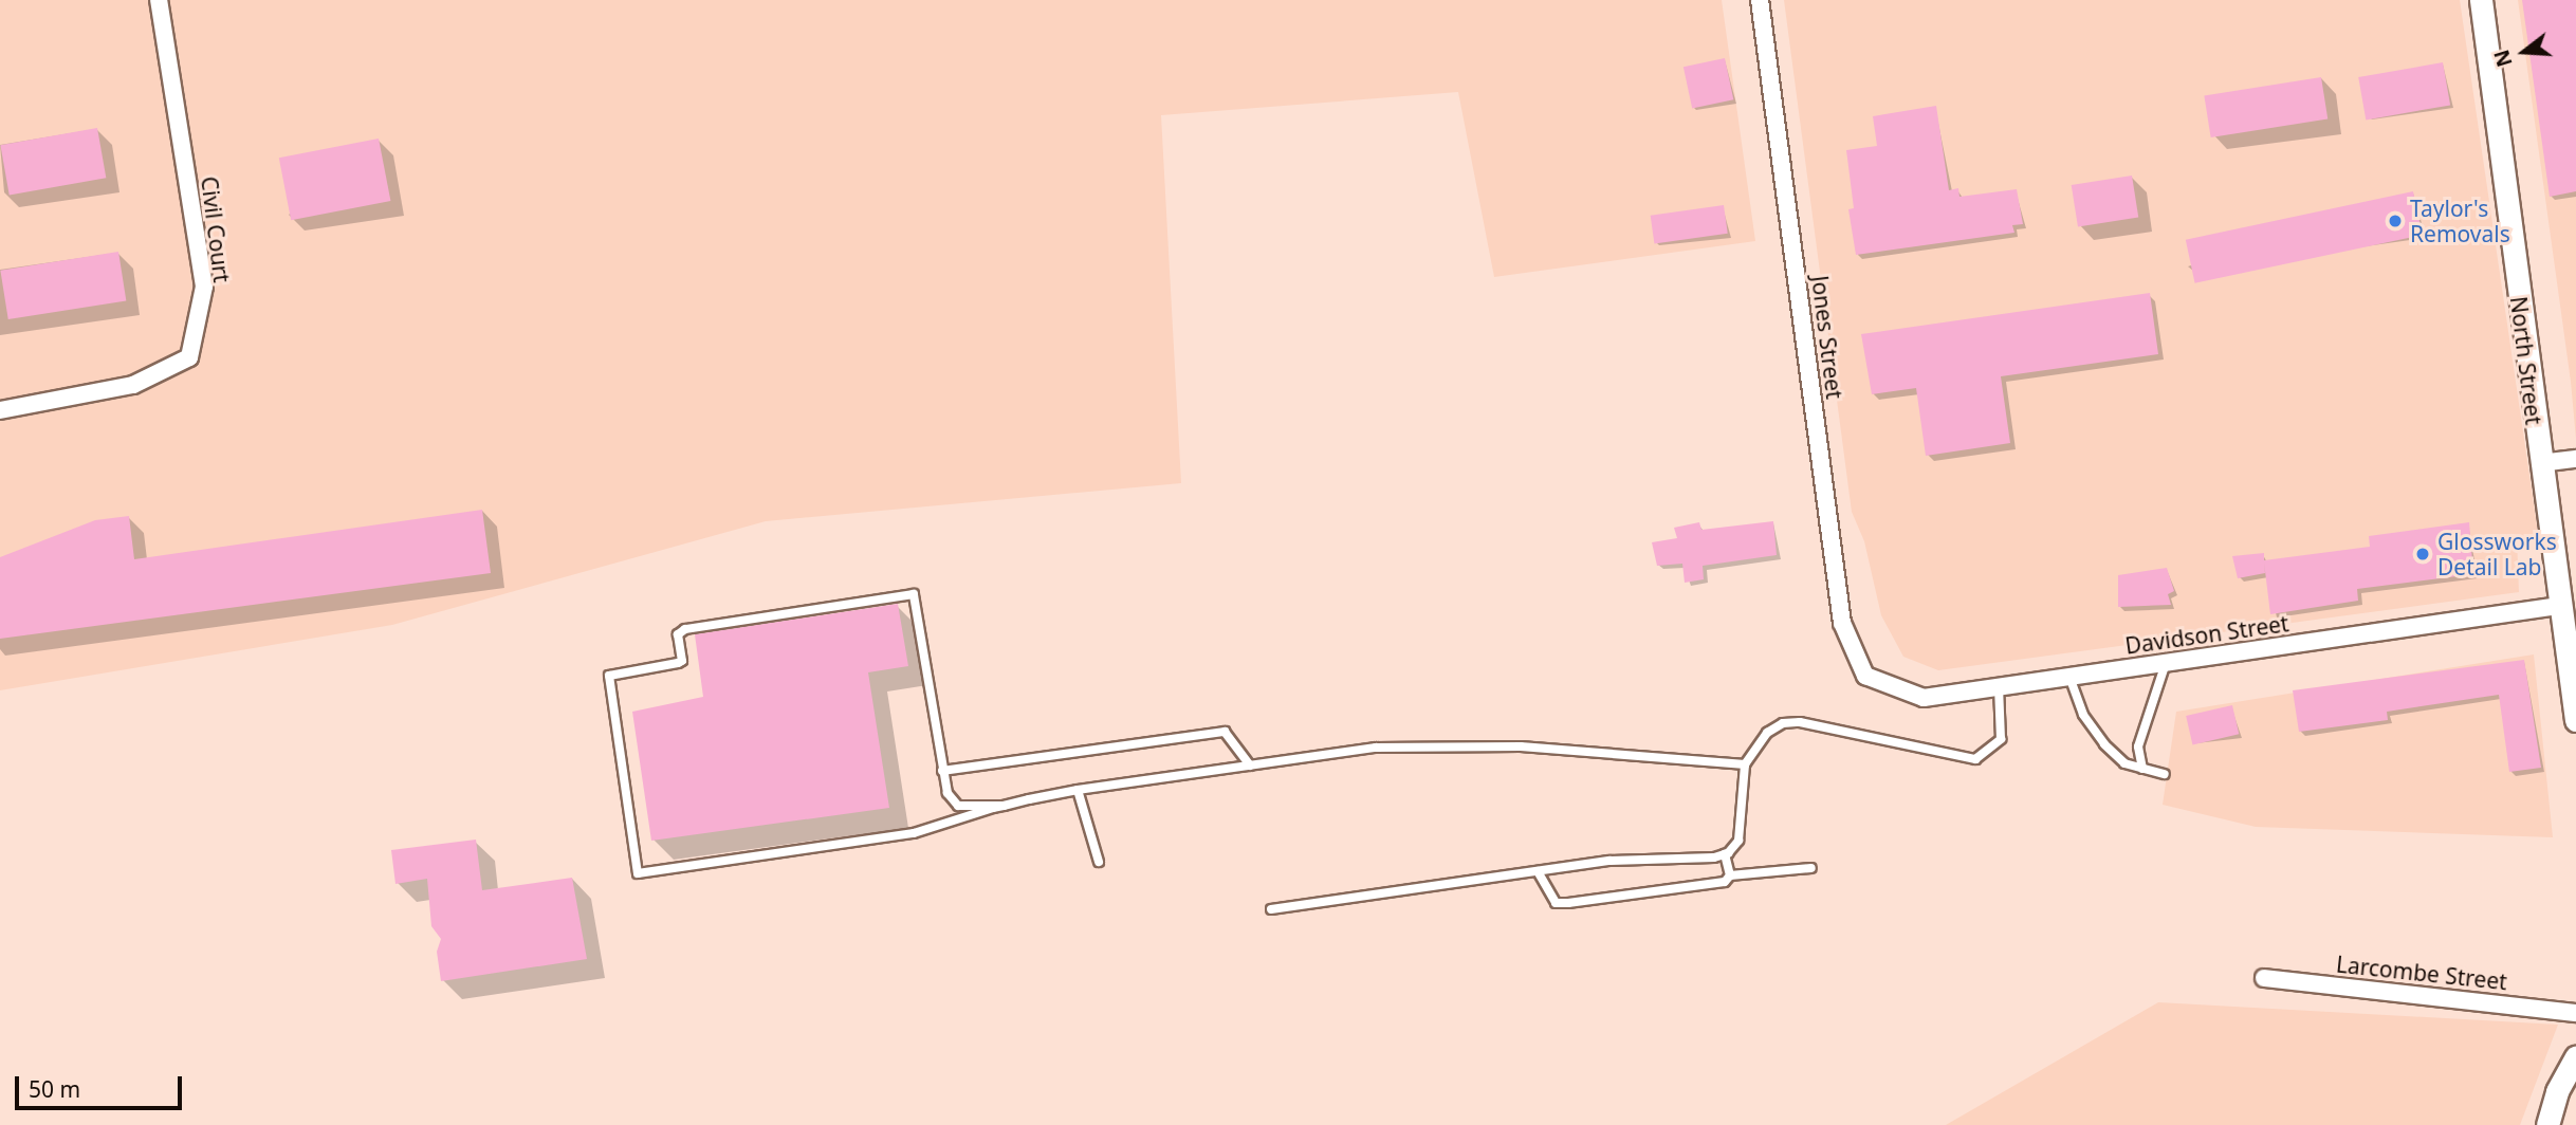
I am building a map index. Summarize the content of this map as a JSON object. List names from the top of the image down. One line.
{"streets":{"street":["Civil Court","Jones Street","North Street","Davidson Street","Larcombe Street"]},"crossings":[["Jones Street","Davidson Street"],["North Street","Davidson Street"]],"places":["Taylor's Removals","Glossworks Detail Lab"],"scale_bar":"50 m","north":"left"}
